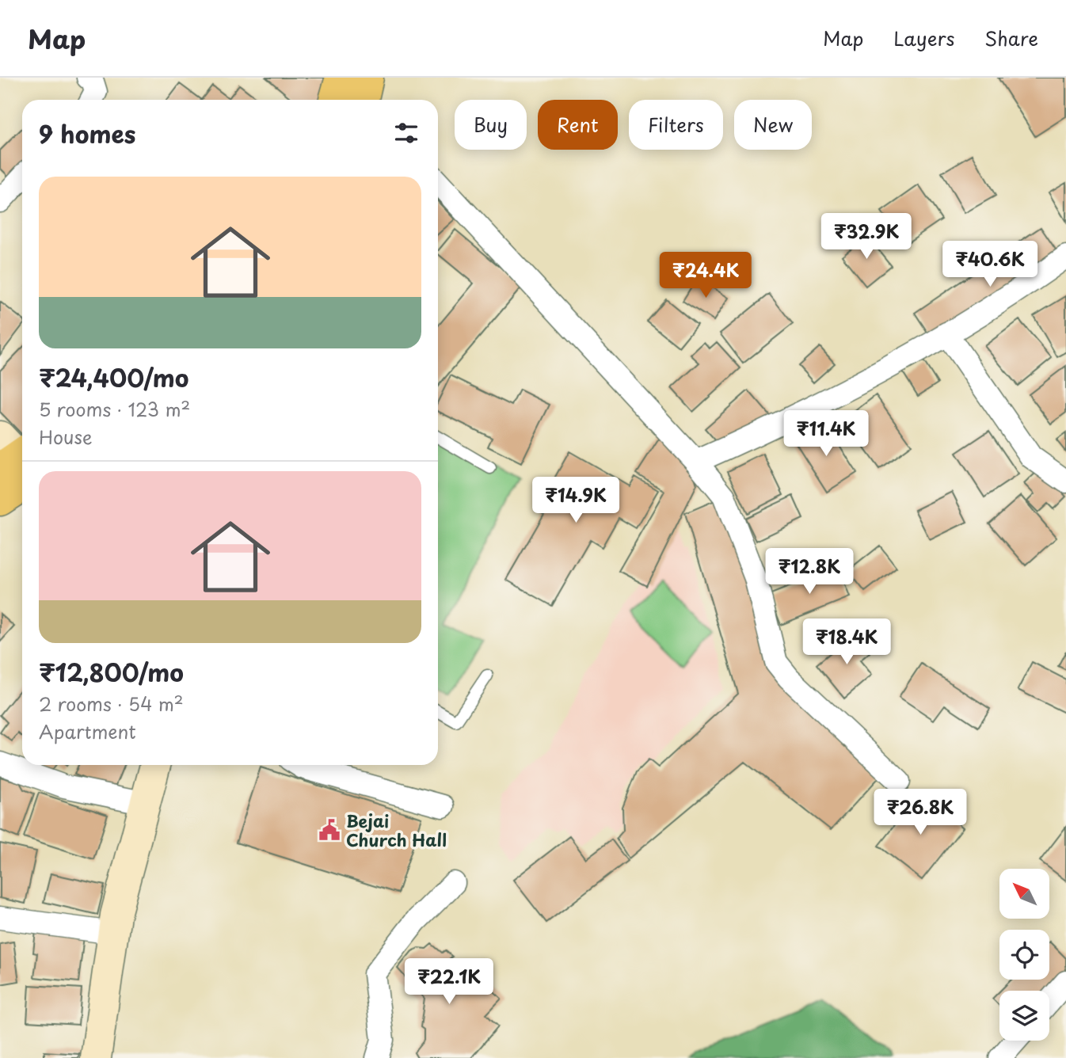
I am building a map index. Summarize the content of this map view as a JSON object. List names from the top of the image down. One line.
{"places":{"public building":["Bejai Church Hall"]},"north":"top left","page":{"header":"Map","nav":["Map","Layers","Share"],"chip":["Buy","Rent","Filters","New"],"heading":"9 homes","list":[{"name":"₹24,400/mo","note":"5 rooms · 123 m² · House"},{"name":"₹12,800/mo","note":"2 rooms · 54 m² · Apartment"}],"price":["₹32.9K","₹40.6K","₹24.4K","₹11.4K","₹14.9K","₹12.8K","₹18.4K","₹26.8K","₹22.1K"]}}
